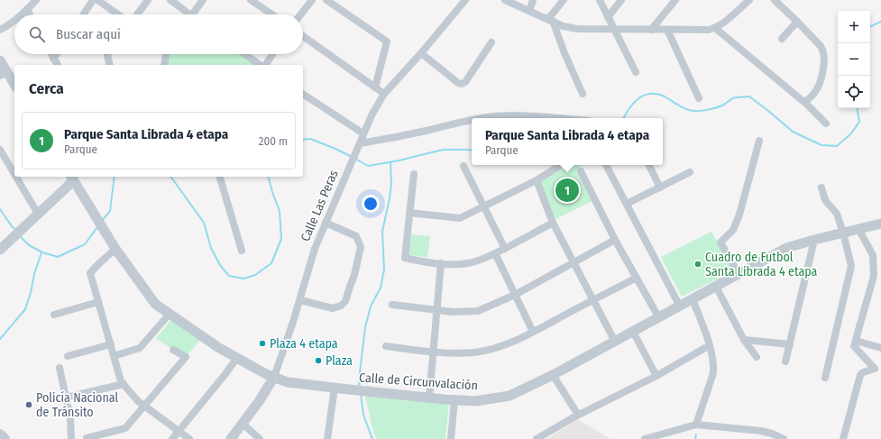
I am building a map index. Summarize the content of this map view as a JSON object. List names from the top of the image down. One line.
{"streets":{"street":["Calle Las Peras","Calle de Circunvalación"]},"crossings":[["Calle Las Peras","Calle de Circunvalación"]],"places":["Cuadro de Futbol Santa Librada 4 etapa","Plaza 4 etapa","Plaza","Policía Nacional de Tránsito"],"page":{"map_buttons":["+","−"],"search":"Buscar aquí","heading":"Cerca","list":[{"mark":"1","name":"Parque Santa Librada 4 etapa","note":"Parque","value":"200 m"}],"popup":["Parque Santa Librada 4 etapa","Parque"],"pins":"1"}}
